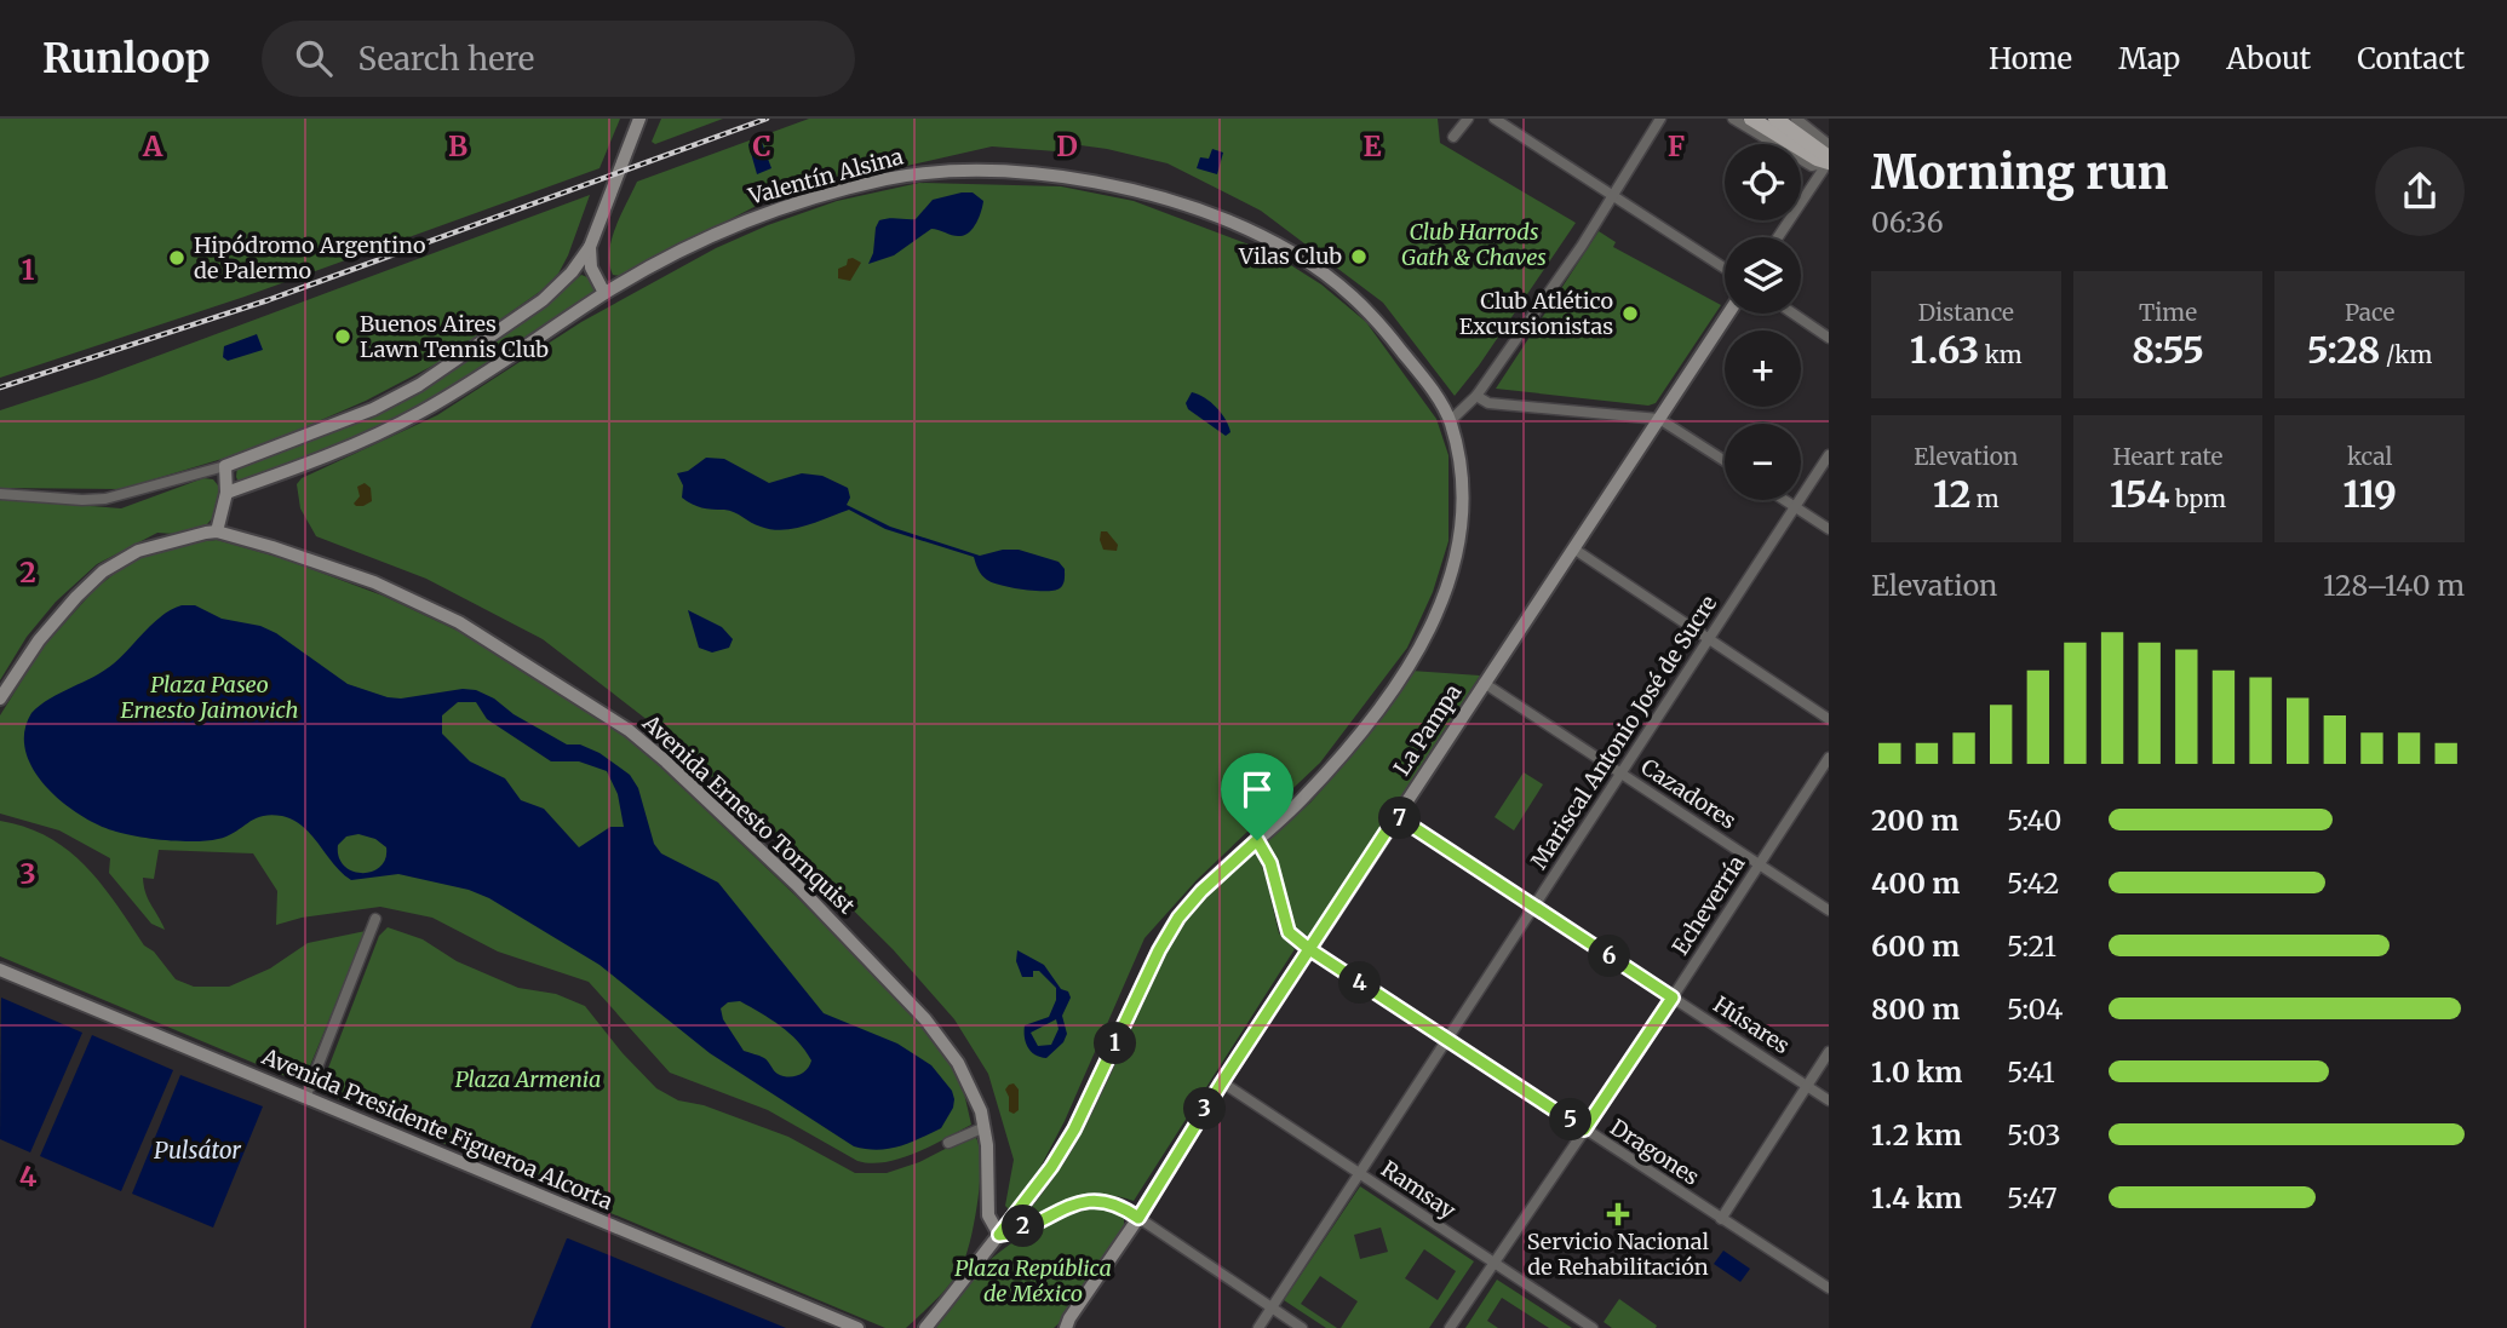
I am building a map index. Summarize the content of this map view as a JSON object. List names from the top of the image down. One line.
{"streets":{"street":["Valentín Alsina","La Pampa","Mariscal Antonio José de Sucre","Cazadores","Avenida Ernesto Tornquist","Echeverría","Húsares","Avenida Presidente Figueroa Alcorta","Dragones","Ramsay"]},"crossings":[["Valentín Alsina","Avenida Ernesto Tornquist"],["Valentín Alsina","Dragones"],["La Pampa","Cazadores"],["La Pampa","Húsares"],["La Pampa","Dragones"],["La Pampa","Ramsay"],["Mariscal Antonio José de Sucre","Cazadores"],["Mariscal Antonio José de Sucre","Húsares"],["Mariscal Antonio José de Sucre","Dragones"],["Mariscal Antonio José de Sucre","Ramsay"],["Cazadores","Echeverría"],["Echeverría","Húsares"],["Echeverría","Dragones"],["Echeverría","Ramsay"]],"water":["Pulsátor"],"parks":["Club Harrods Gath & Chaves","Plaza Paseo Ernesto Jaimovich","Plaza Armenia","Plaza República de México"],"places":{"other":["Vilas Club","Hipódromo Argentino de Palermo","Club Atlético Excursionistas","Buenos Aires Lawn Tennis Club"],"health":["Servicio Nacional de Rehabilitación"]},"page":{"header":"Runloop","search":"Search here","nav":["Home","Map","About","Contact"],"heading":["Morning run","06:36"],"map_buttons":["+","−"],"stats":[["Distance","1.63 km"],["Time","8:55"],["Pace","5:28 /km"],["Elevation","12 m"],["Heart rate","154 bpm"],["kcal","119"]],"chart":["Elevation","128–140 m"],"list":[{"name":"200 m","note":"5:40"},{"name":"400 m","note":"5:42"},{"name":"600 m","note":"5:21"},{"name":"800 m","note":"5:04"},{"name":"1.0 km","note":"5:41"},{"name":"1.2 km","note":"5:03"},{"name":"1.4 km","note":"5:47"}],"pins":["7","6","4","1","3","5","2"]},"grid":{"columns":["A","B","C","D","E","F"],"rows":["1","2","3","4"]}}
